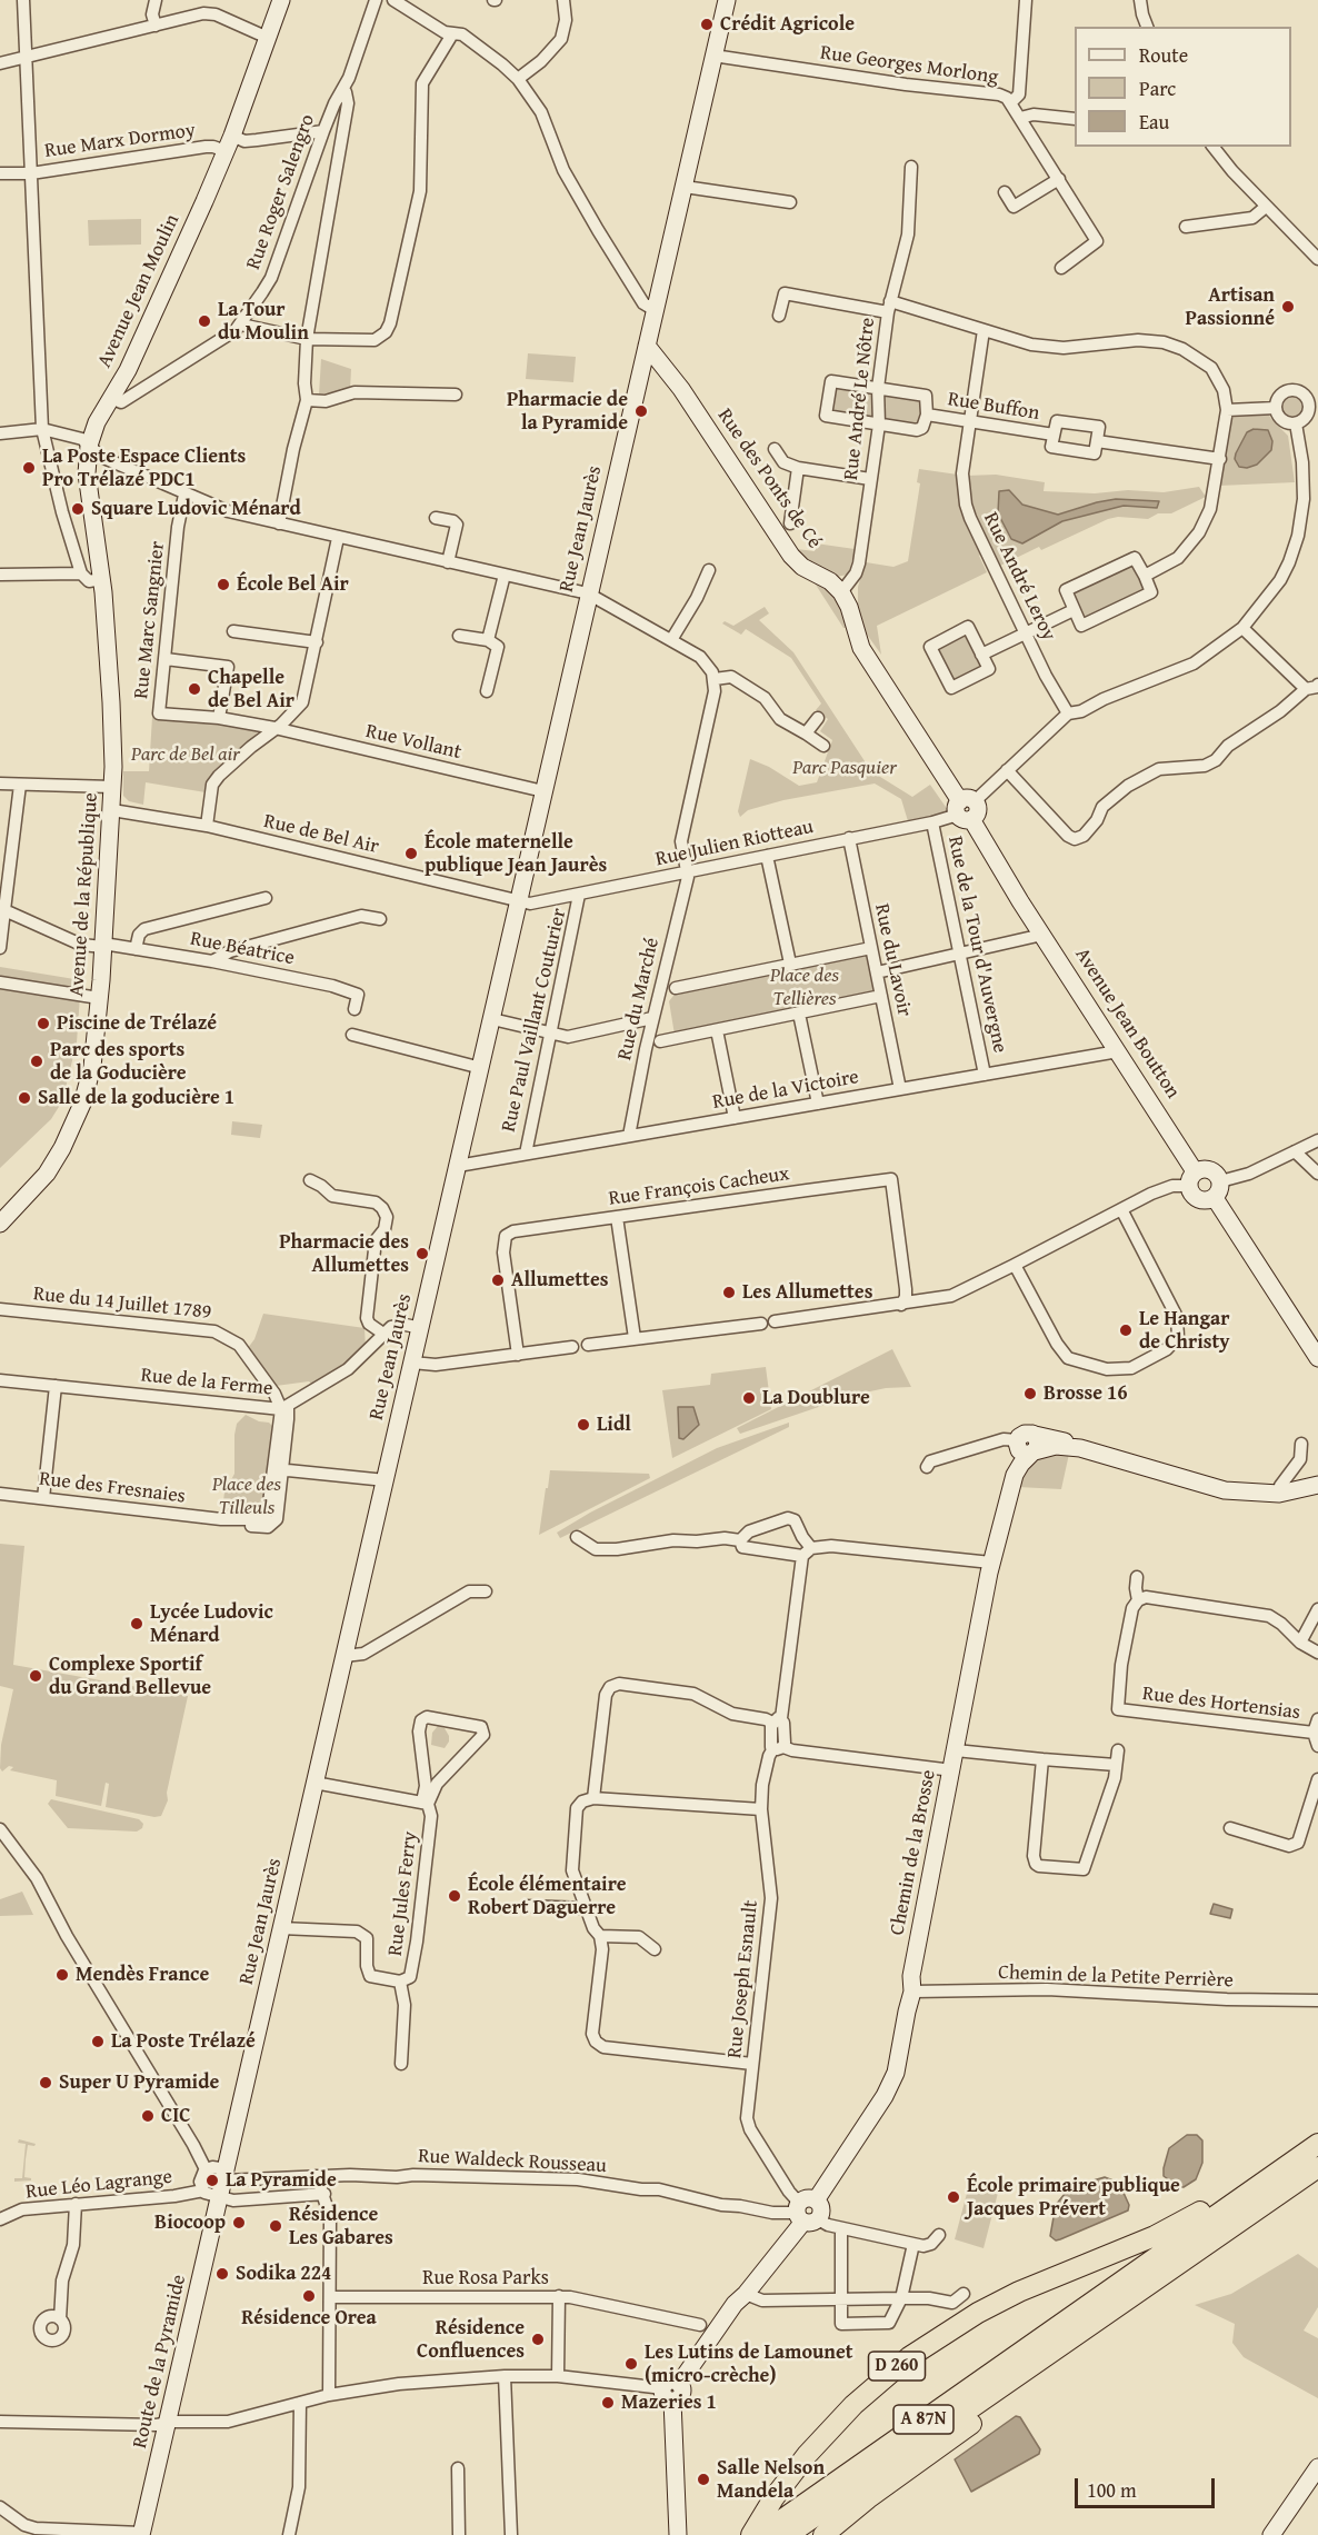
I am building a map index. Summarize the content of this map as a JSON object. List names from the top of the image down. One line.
{"streets":{"highway":["D 260","A 87N"],"street":["Rue Georges Morlong","Rue Marx Dormoy","Rue Roger Salengro","Avenue Jean Moulin","Rue André Le Nôtre","Rue Buffon","Rue des Ponts de Cé","Rue Jean Jaurès","Rue André Leroy","Rue Marc Sangnier","Rue Vollant","Rue de Bel Air","Rue Julien Riotteau","Avenue de la République","Rue de la Tour d'Auvergne","Rue Béatrice","Rue du Lavoir","Rue du Marché","Rue Paul Vaillant Couturier","Avenue Jean Boutton","Rue de la Victoire","Rue François Cacheux","Rue du 14 Juillet 1789","Rue de la Ferme","Rue des Fresnaies","Rue des Hortensias","Chemin de la Brosse","Rue Jules Ferry","Chemin de la Petite Perrière","Rue Joseph Esnault","Rue Waldeck Rousseau","Rue Léo Lagrange","Rue Rosa Parks","Route de la Pyramide"]},"crossings":[["Rue Georges Morlong","Rue Jean Jaurès"],["Rue Marx Dormoy","Rue Roger Salengro"],["Rue Marx Dormoy","Avenue Jean Moulin"],["Rue Roger Salengro","Avenue Jean Moulin"],["Avenue Jean Moulin","Avenue de la République"],["Rue André Le Nôtre","Rue Buffon"],["Rue André Le Nôtre","Rue des Ponts de Cé"],["Rue Buffon","Rue André Leroy"],["Rue des Ponts de Cé","Rue Jean Jaurès"],["Rue Jean Jaurès","Rue Vollant"],["Rue Jean Jaurès","Rue de Bel Air"],["Rue Jean Jaurès","Rue Julien Riotteau"],["Rue Jean Jaurès","Rue de la Victoire"],["Rue Jean Jaurès","Rue Jules Ferry"],["Rue Jean Jaurès","Rue Waldeck Rousseau"],["Rue Jean Jaurès","Route de la Pyramide"],["Rue Marc Sangnier","Rue Vollant"],["Rue de Bel Air","Rue Julien Riotteau"],["Rue de Bel Air","Avenue de la République"],["Rue Julien Riotteau","Rue de la Tour d'Auvergne"],["Rue Julien Riotteau","Rue du Lavoir"],["Rue Julien Riotteau","Rue du Marché"],["Rue Julien Riotteau","Rue Paul Vaillant Couturier"],["Rue Julien Riotteau","Avenue Jean Boutton"],["Avenue de la République","Rue Béatrice"],["Rue de la Tour d'Auvergne","Rue de la Victoire"],["Rue du Lavoir","Rue de la Victoire"],["Rue du Marché","Rue de la Victoire"],["Rue Paul Vaillant Couturier","Rue de la Victoire"],["Avenue Jean Boutton","Rue de la Victoire"],["Rue du 14 Juillet 1789","Rue de la Ferme"],["Chemin de la Brosse","Chemin de la Petite Perrière"],["Chemin de la Brosse","Rue Joseph Esnault"],["Chemin de la Brosse","Rue Waldeck Rousseau"],["Rue Joseph Esnault","Rue Waldeck Rousseau"],["Rue Waldeck Rousseau","Route de la Pyramide"],["D 260","A 87N"]],"parks":["Parc de Bel air","Parc Pasquier","Place des Tellières","Place des Tilleuls"],"places":["Crédit Agricole","Artisan Passionné","La Tour du Moulin","Pharmacie de la Pyramide","La Poste Espace Clients Pro Trélazé PDC1","Square Ludovic Ménard","École Bel Air","Chapelle de Bel Air","École maternelle publique Jean Jaurès","Piscine de Trélazé","Parc des sports de la Goducière","Salle de la goducière 1","Pharmacie des Allumettes","Allumettes","Les Allumettes","Le Hangar de Christy","Brosse 16","La Doublure","Lidl","Lycée Ludovic Ménard","Complexe Sportif du Grand Bellevue","École élémentaire Robert Daguerre","Mendès France","La Poste Trélazé","Super U Pyramide","CIC","La Pyramide","École primaire publique Jacques Prévert","Biocoop","Résidence Les Gabares","Sodika 224","Résidence Orea","Résidence Confluences","Les Lutins de Lamounet (micro-crèche)","Mazeries 1","Salle Nelson Mandela"],"legend":["Route","Parc","Eau"],"scale_bar":"100 m"}
